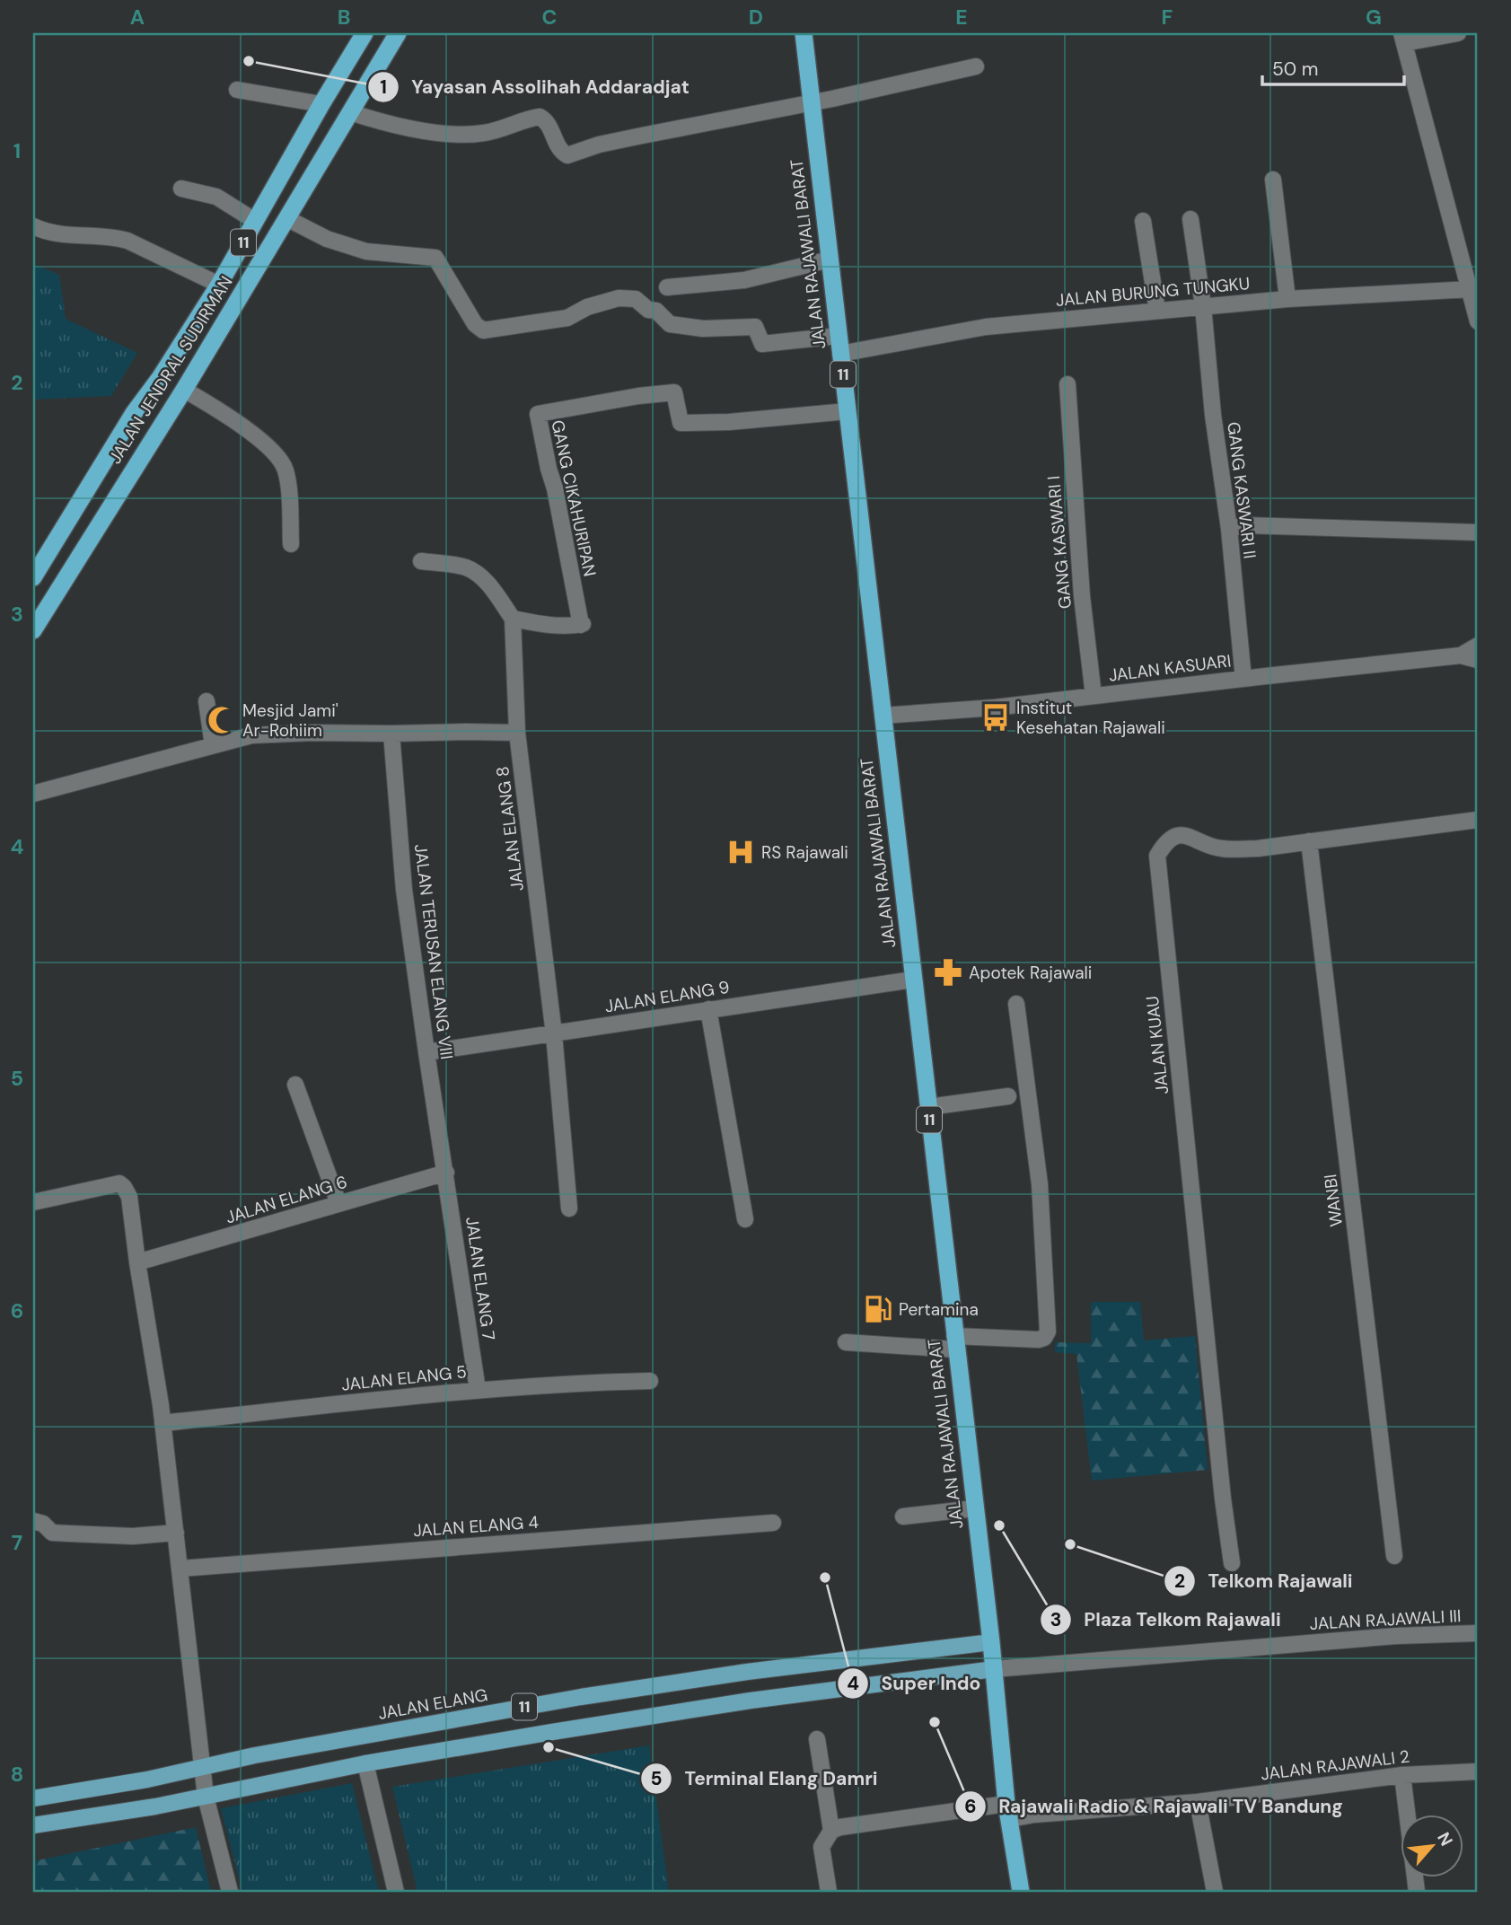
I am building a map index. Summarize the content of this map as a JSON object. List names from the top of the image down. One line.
{"streets":{"highway":["11","JALAN RAJAWALI BARAT","JALAN JENDRAL SUDIRMAN"],"main road":["JALAN ELANG"],"street":["JALAN BURUNG TUNGKU","GANG KASWARI II","GANG CIKAHURIPAN","GANG KASWARI I","JALAN KASUARI","JALAN ELANG 8","JALAN TERUSAN ELANG VIII","JALAN ELANG 9","JALAN KUAU","JALAN ELANG 6","WANBI","JALAN ELANG 7","JALAN ELANG 5","JALAN ELANG 4","JALAN RAJAWALI III","JALAN RAJAWALI 2"]},"crossings":[["11","JALAN RAJAWALI BARAT"],["11","JALAN RAJAWALI III"],["JALAN RAJAWALI BARAT","JALAN BURUNG TUNGKU"],["JALAN RAJAWALI BARAT","GANG CIKAHURIPAN"],["JALAN RAJAWALI BARAT","JALAN KASUARI"],["JALAN RAJAWALI BARAT","JALAN ELANG 9"],["JALAN RAJAWALI BARAT","JALAN RAJAWALI III"],["JALAN RAJAWALI BARAT","JALAN ELANG"],["JALAN RAJAWALI BARAT","JALAN RAJAWALI 2"],["JALAN BURUNG TUNGKU","GANG KASWARI II"],["GANG KASWARI II","JALAN KASUARI"],["GANG CIKAHURIPAN","JALAN ELANG 8"],["GANG KASWARI I","JALAN KASUARI"],["JALAN ELANG 8","JALAN ELANG 9"],["JALAN TERUSAN ELANG VIII","JALAN ELANG 9"],["JALAN TERUSAN ELANG VIII","JALAN ELANG 6"],["JALAN TERUSAN ELANG VIII","JALAN ELANG 7"],["JALAN KUAU","WANBI"],["JALAN ELANG 6","JALAN ELANG 7"],["JALAN ELANG 7","JALAN ELANG 5"]],"places":{"other":["Yayasan Assolihah Addaradjat","Plaza Telkom Rajawali","Telkom Rajawali","Super Indo","Rajawali Radio & Rajawali TV Bandung","Terminal Elang Damri"],"bus stop":["Institut Kesehatan Rajawali"],"mosque":["Mesjid Jami' Ar-Rohiim"],"hospital":["RS Rajawali"],"pharmacy":["Apotek Rajawali"],"fuel station":["Pertamina"]},"scale_bar":"50 m","north":"top right","grid":{"columns":["A","B","C","D","E","F","G"],"rows":["1","2","3","4","5","6","7","8"]}}
